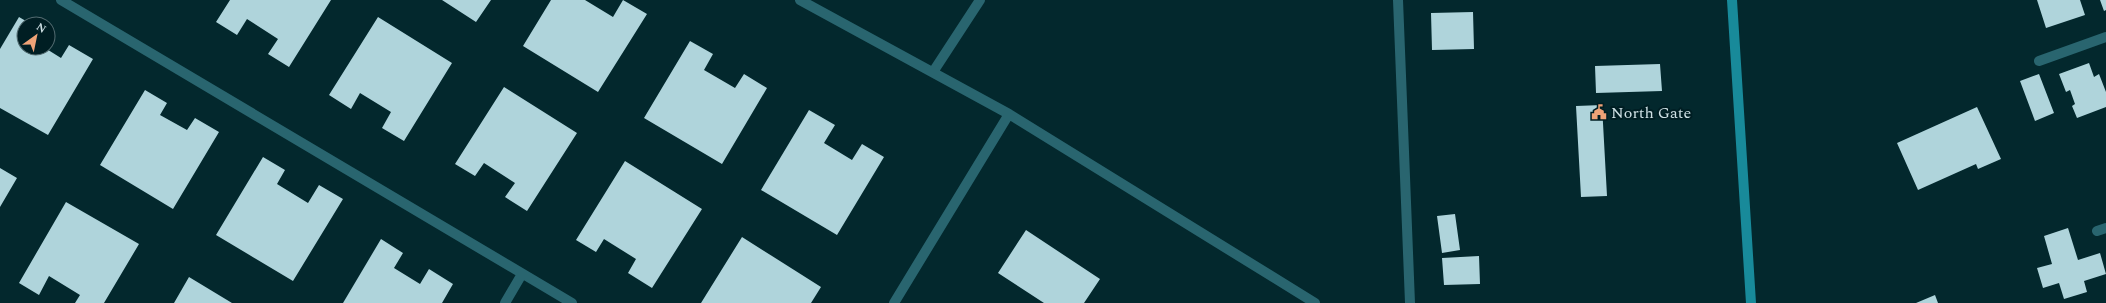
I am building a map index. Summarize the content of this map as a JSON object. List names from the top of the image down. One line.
{"places":{"public building":["North Gate"]},"north":"top right"}
